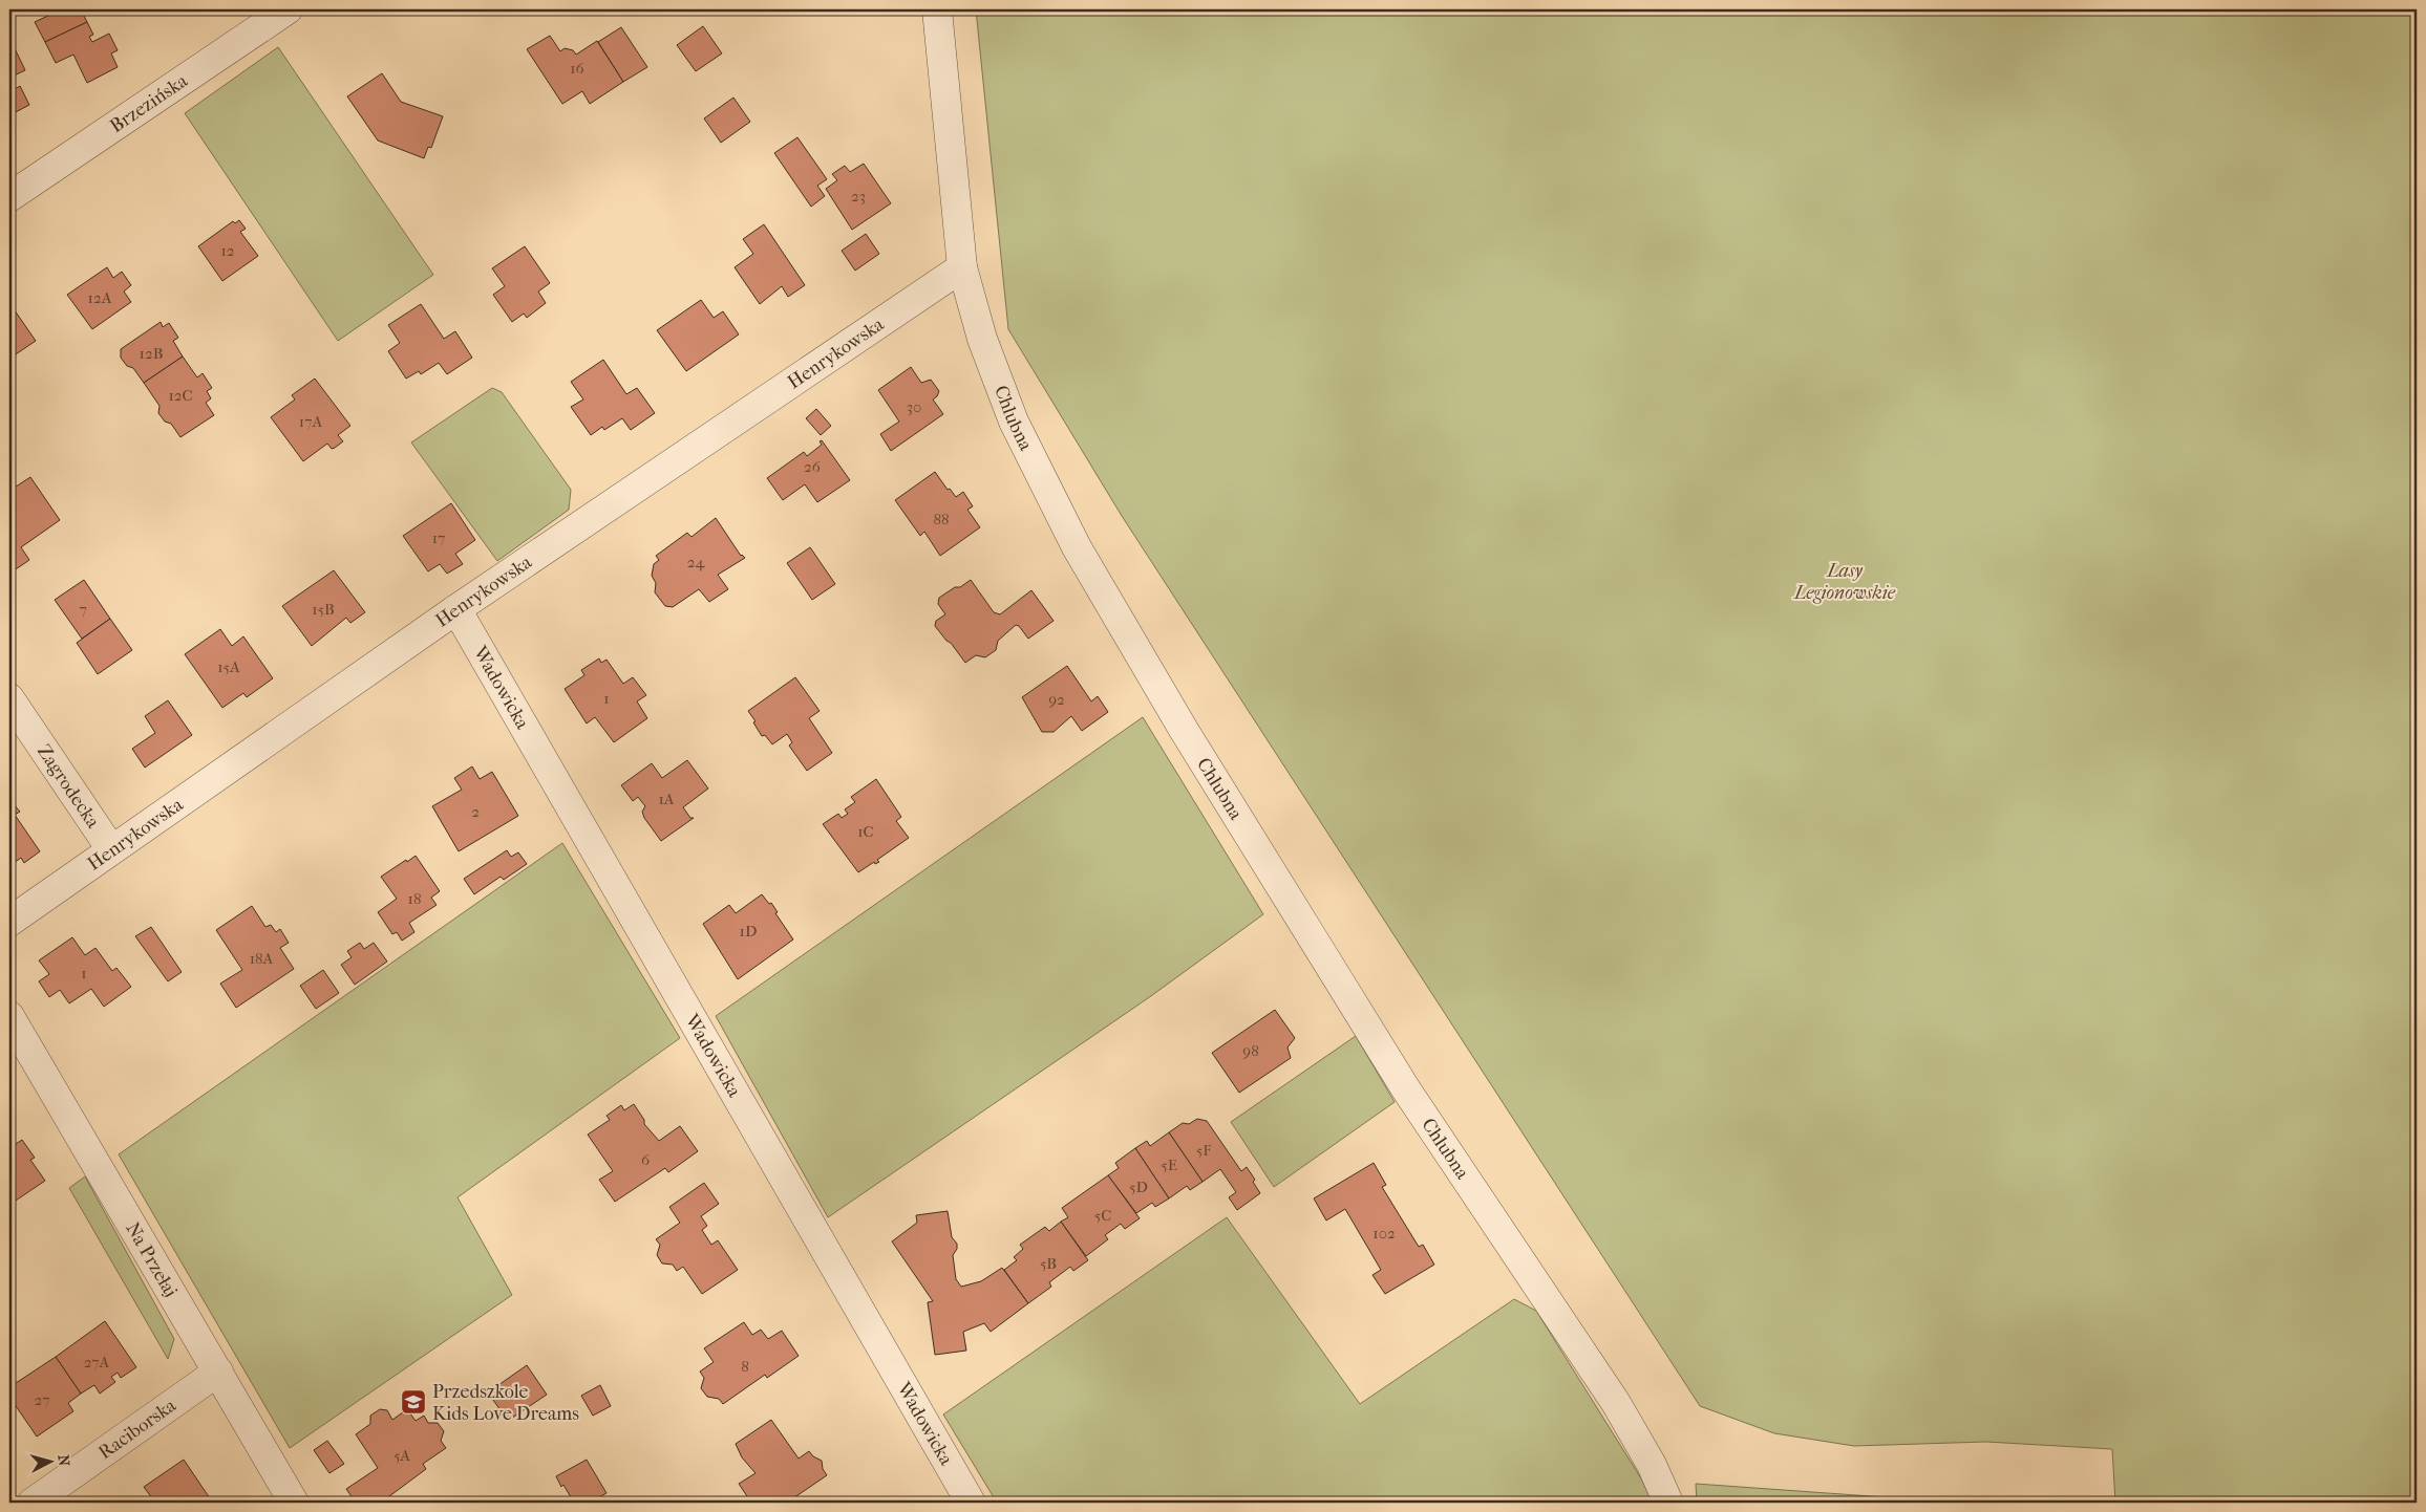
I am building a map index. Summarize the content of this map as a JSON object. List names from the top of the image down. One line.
{"streets":{"street":["Brzezińska","Henrykowska","Chlubna","Wadowicka","Zagrodecka","Na Przełaj","Raciborska"]},"crossings":[["Henrykowska","Chlubna"],["Henrykowska","Wadowicka"],["Henrykowska","Zagrodecka"],["Na Przełaj","Raciborska"]],"parks":["Lasy Legionowskie"],"places":{"school or university":["Przedszkole Kids Love Dreams"]},"house_numbers":["16","23","12","12A","12B","12C","30","17A","26","88","17","24","7","15B","15A","1","92","1A","2","1C","18","1D","18A","1","98","5F","6","5E","5D","5C","102","5B","27A","8","27","5A"],"north":"right"}
